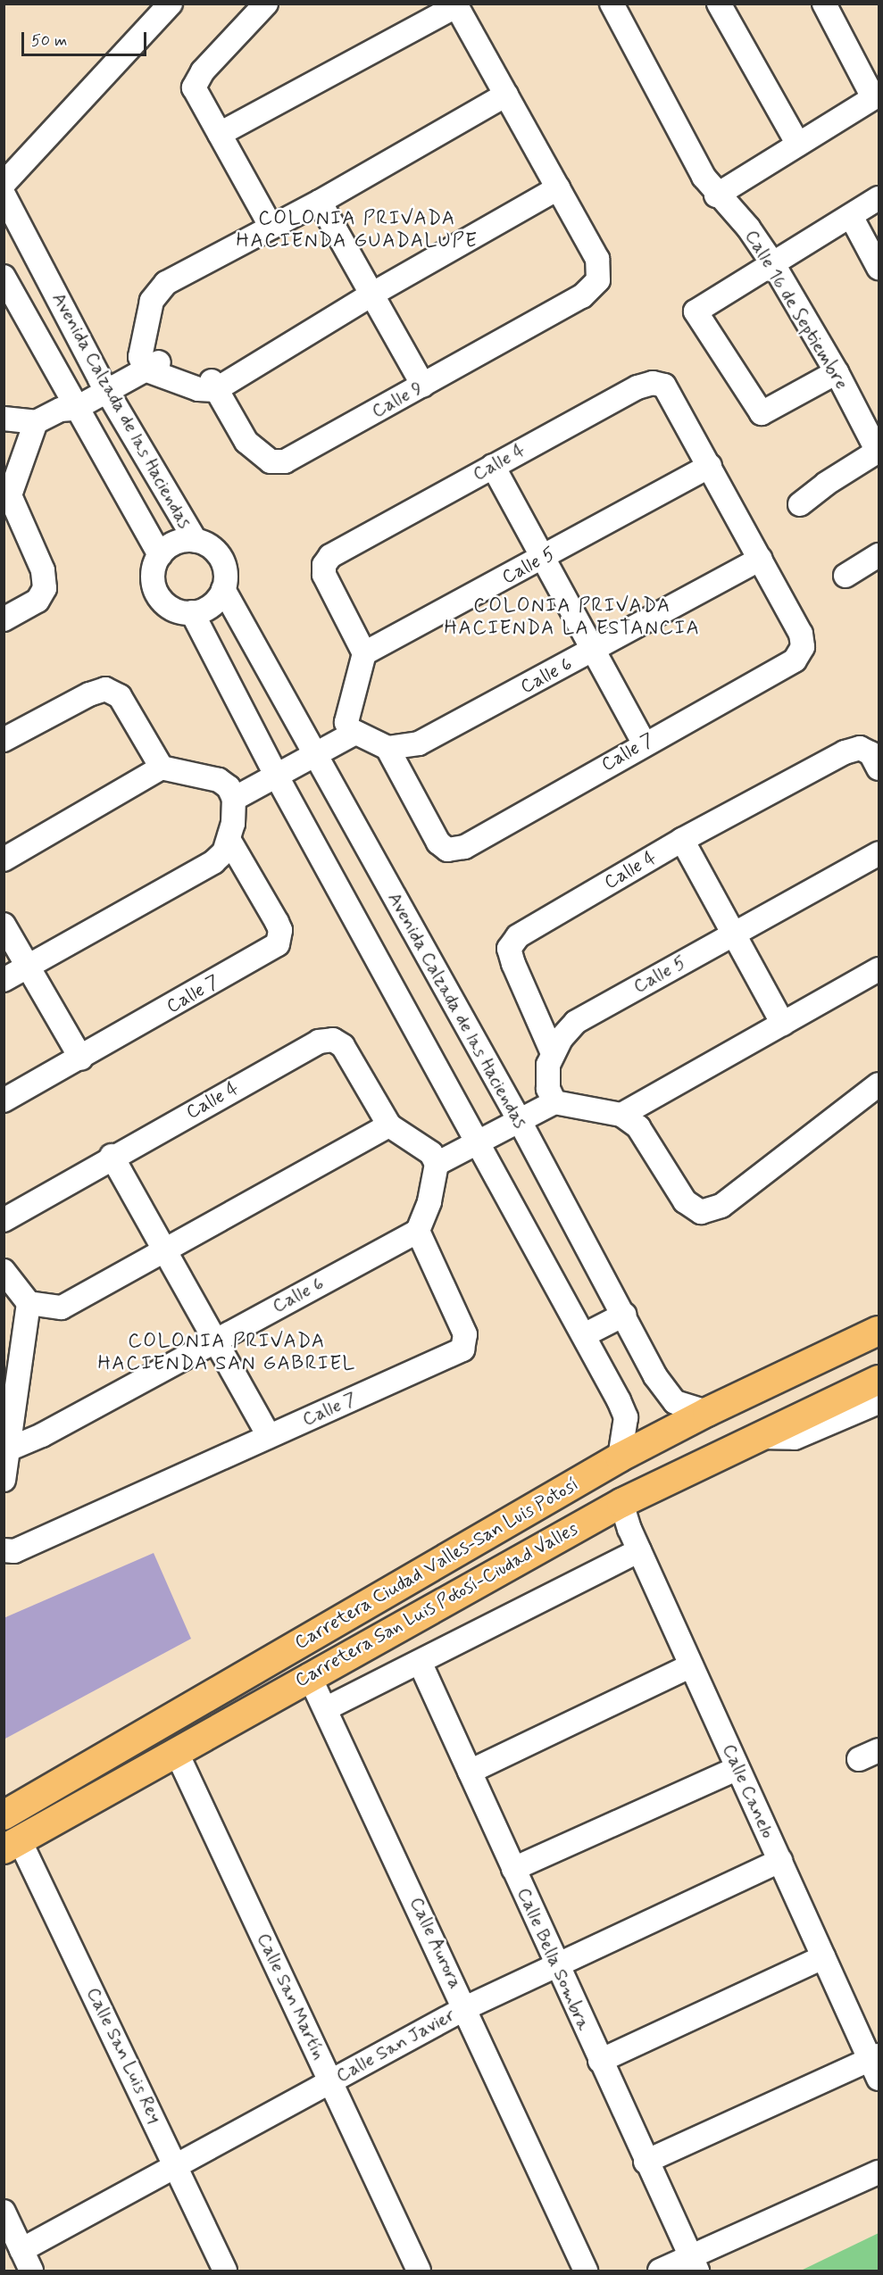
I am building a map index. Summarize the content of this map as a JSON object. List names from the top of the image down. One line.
{"streets":{"main road":["Carretera Ciudad Valles-San Luis Potosí","Carretera San Luis Potosí-Ciudad Valles"],"street":["Calle 16 de Septiembre","Calle 9","Avenida Calzada de las Haciendas","Calle 4","Calle 5","Calle 6","Calle 7","Calle Canelo","Calle Aurora","Calle Bella Sombra","Calle San Martín","Calle San Javier","Calle San Luis Rey"]},"crossings":[["Avenida Calzada de las Haciendas","Carretera Ciudad Valles-San Luis Potosí"],["Calle 4","Calle 5"],["Calle 6","Calle 7"],["Carretera San Luis Potosí-Ciudad Valles","Calle Canelo"],["Carretera San Luis Potosí-Ciudad Valles","Calle Aurora"],["Carretera San Luis Potosí-Ciudad Valles","Calle San Martín"],["Carretera San Luis Potosí-Ciudad Valles","Calle San Luis Rey"],["Calle Canelo","Calle San Javier"],["Calle Aurora","Calle San Javier"],["Calle Bella Sombra","Calle San Javier"],["Calle San Martín","Calle San Javier"],["Calle San Javier","Calle San Luis Rey"]],"districts":["COLONIA PRIVADA HACIENDA GUADALUPE","COLONIA PRIVADA HACIENDA LA ESTANCIA","COLONIA PRIVADA HACIENDA SAN GABRIEL"],"scale_bar":"50 m"}
